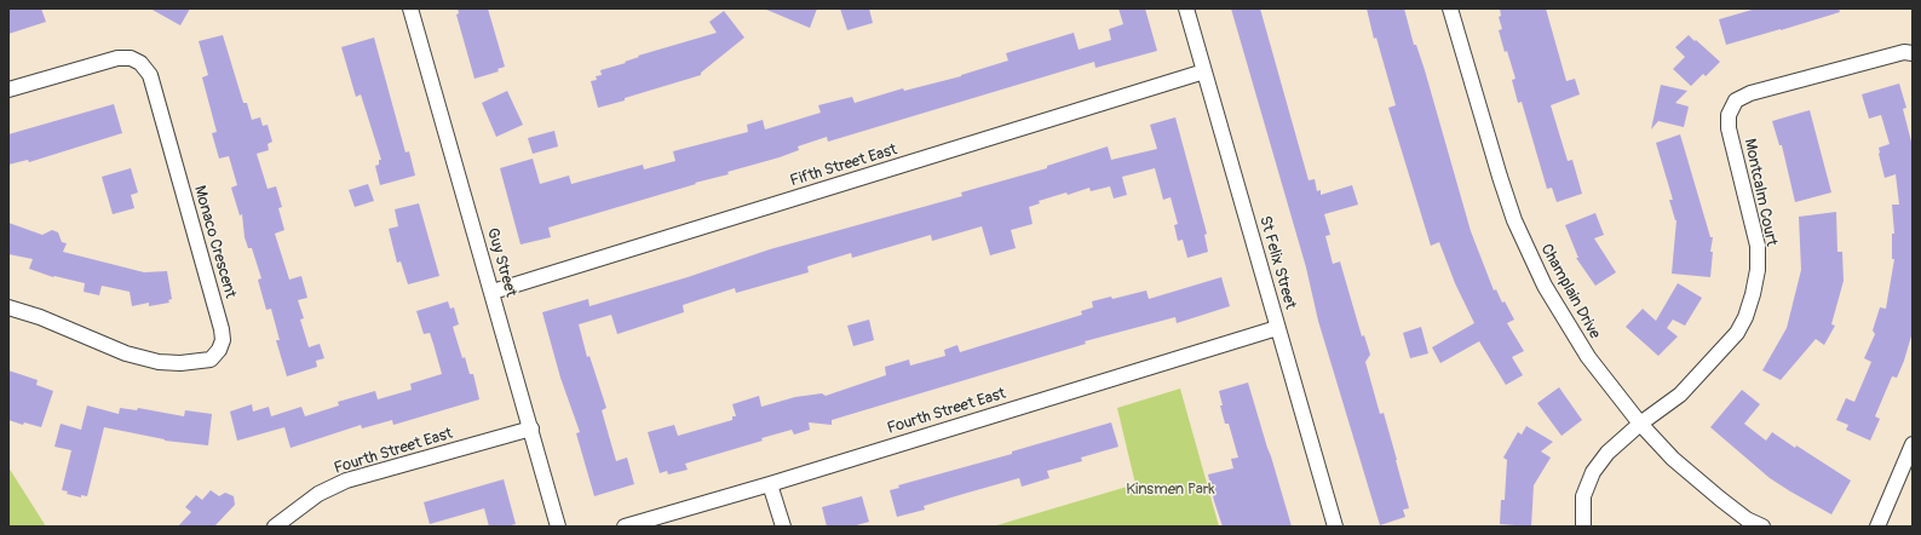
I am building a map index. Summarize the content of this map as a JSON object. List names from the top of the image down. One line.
{"streets":{"street":["Fifth Street East","Montcalm Court","Monaco Crescent","Guy Street","St Felix Street","Champlain Drive","Fourth Street East"]},"crossings":[["Fifth Street East","Guy Street"],["Fifth Street East","St Felix Street"],["Montcalm Court","Champlain Drive"],["Guy Street","Fourth Street East"],["St Felix Street","Fourth Street East"]],"parks":["Kinsmen Park"]}
